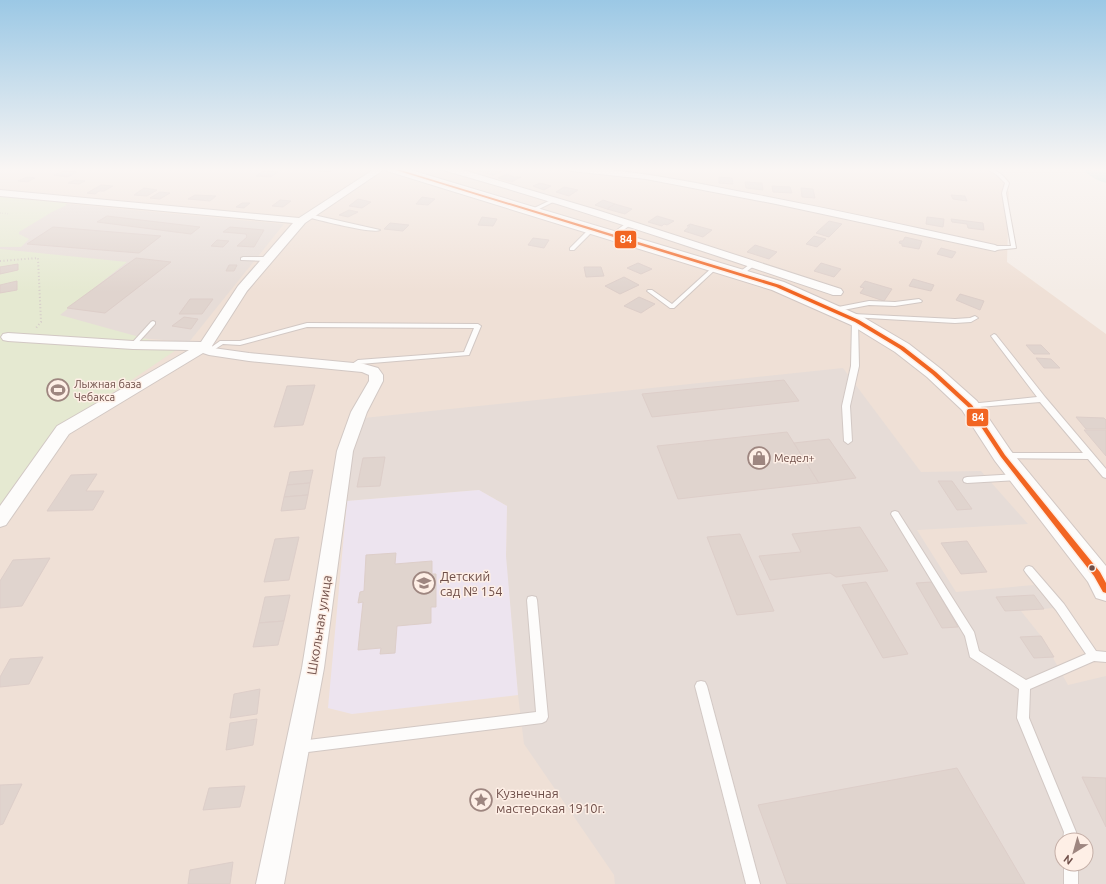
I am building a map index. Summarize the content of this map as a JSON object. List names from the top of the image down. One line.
{"streets":{"street":["Школьная улица"]},"places":{"sports":["Лыжная база Чебакса"],"shop":["Медел+"],"school or university":["Детский сад № 154"],"place":["Кузнечная мастерская 1910г."]},"lines":["transit line 84"],"north":"bottom left"}
